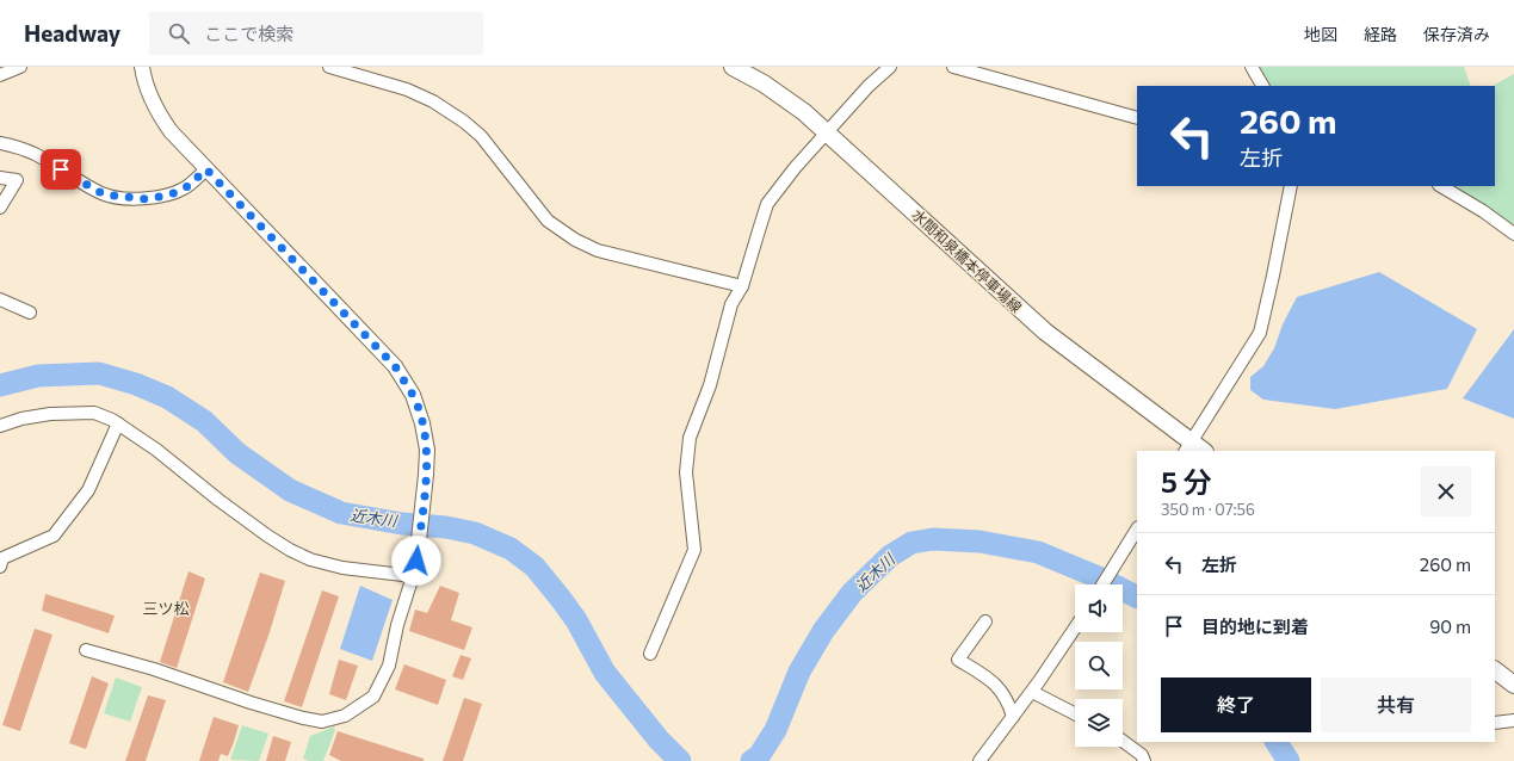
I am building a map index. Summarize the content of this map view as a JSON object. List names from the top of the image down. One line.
{"streets":{"main road":["水間和泉橋本停車場線"]},"districts":["三ツ松"],"water":["近木川"],"page":{"header":"Headway","search":"ここで検索","nav":["地図","経路","保存済み"],"turn":["260 m","左折"],"heading":["5 分","350 m · 07:56"],"list":[{"name":"左折","value":"260 m"},{"name":"目的地に到着","value":"90 m"}],"buttons":["終了","共有"]}}
